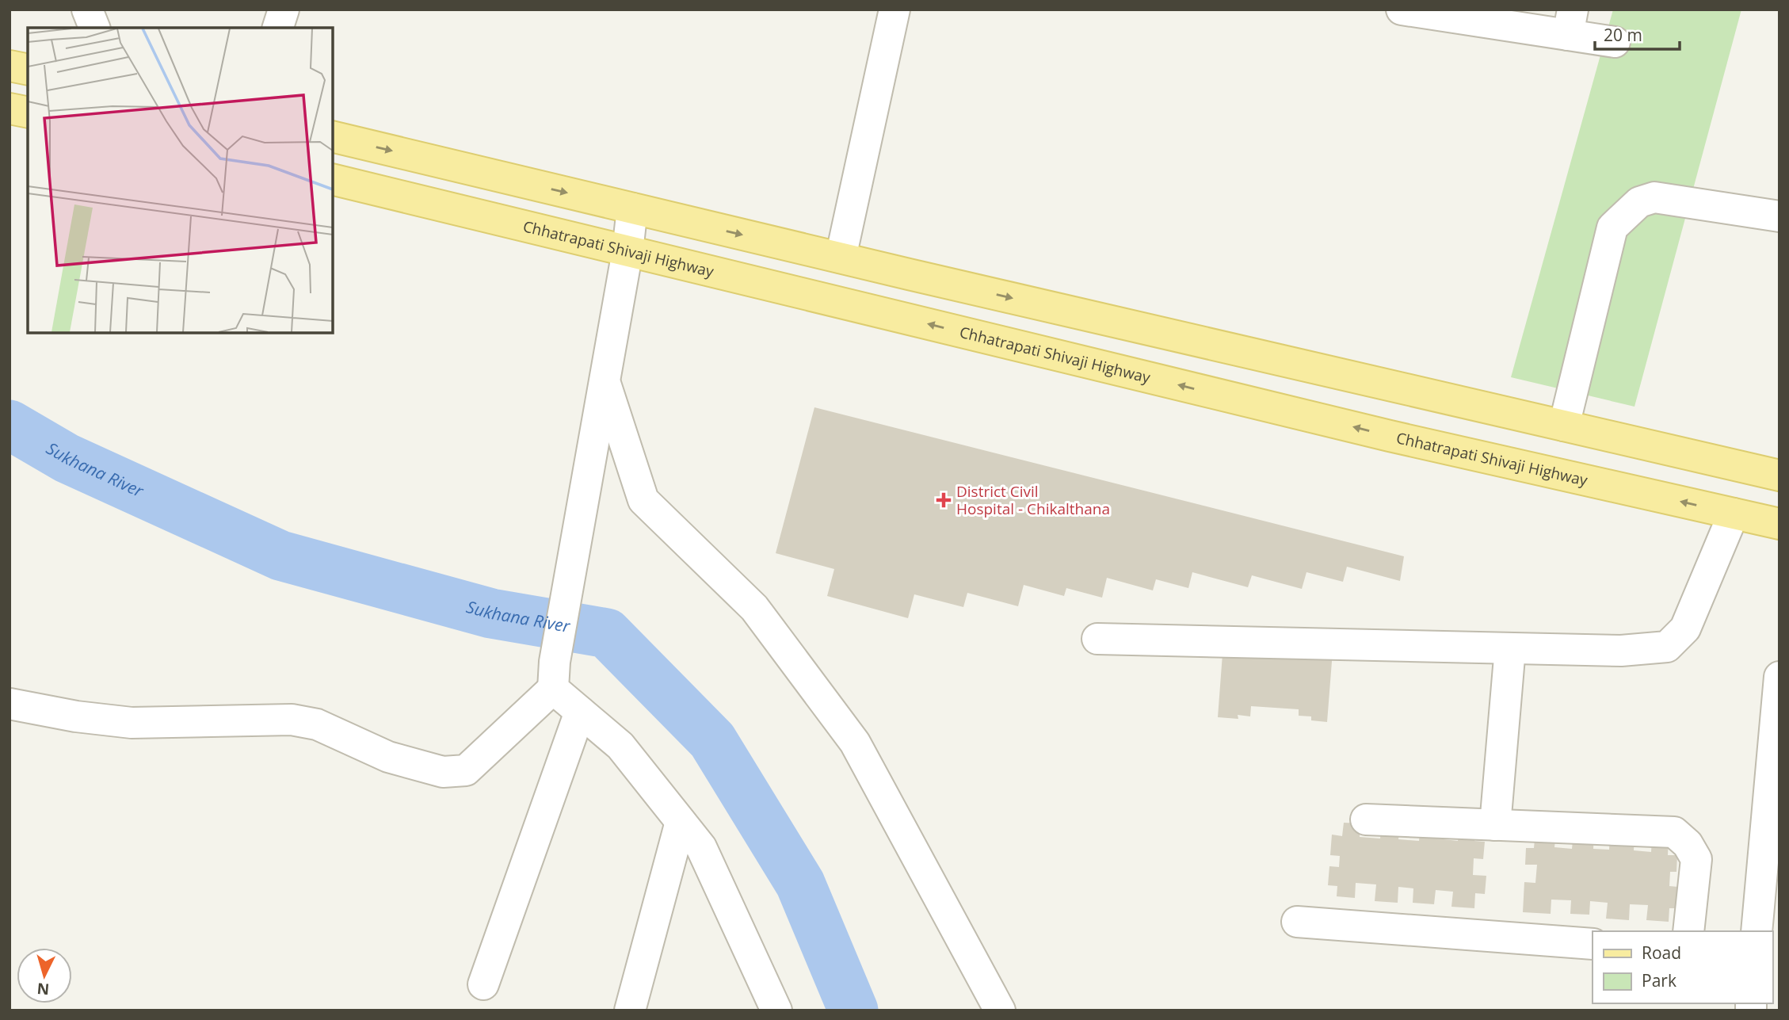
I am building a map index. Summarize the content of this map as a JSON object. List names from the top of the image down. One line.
{"streets":{"main road":["Chhatrapati Shivaji Highway"]},"water":["Sukhana River"],"places":{"health":["District Civil Hospital - Chikalthana"]},"legend":["Road","Park"],"scale_bar":"20 m","north":"bottom"}
